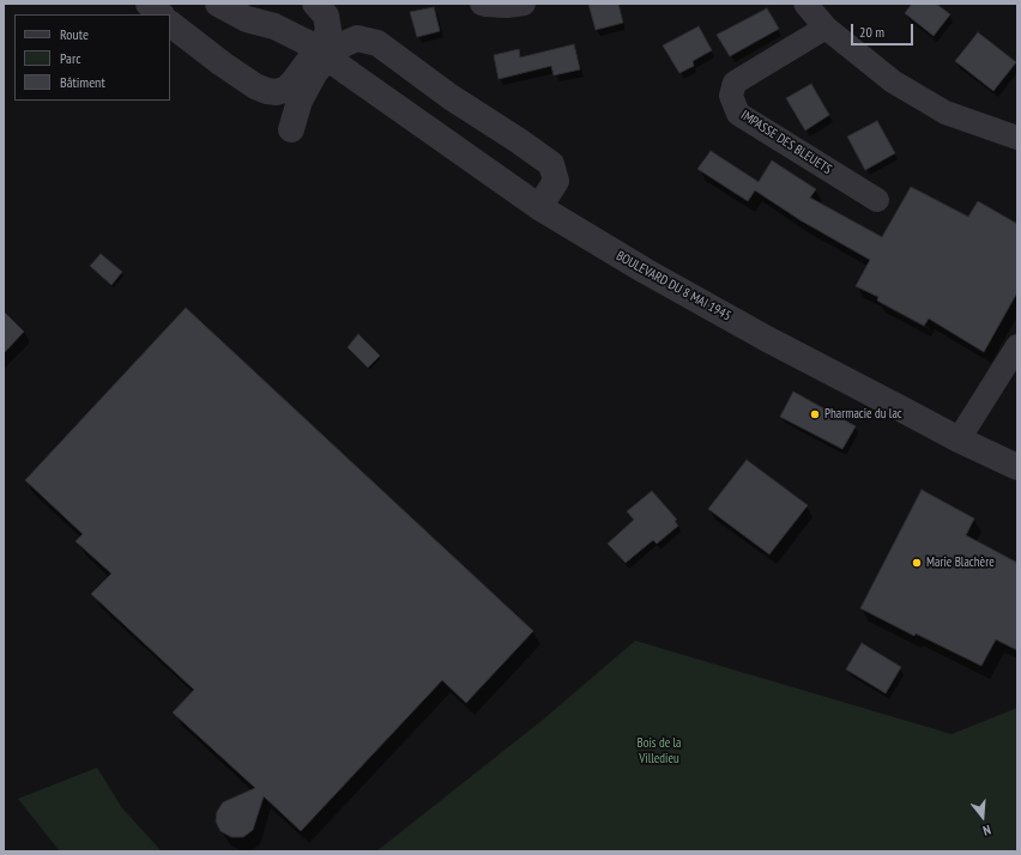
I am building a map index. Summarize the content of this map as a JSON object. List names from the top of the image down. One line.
{"streets":{"street":["IMPASSE DES BLEUETS","BOULEVARD DU 8 MAI 1945"]},"parks":["Bois de la Villedieu"],"places":["Pharmacie du lac","Marie Blachère"],"legend":["Route","Parc","Bâtiment"],"scale_bar":"20 m","north":"bottom"}
